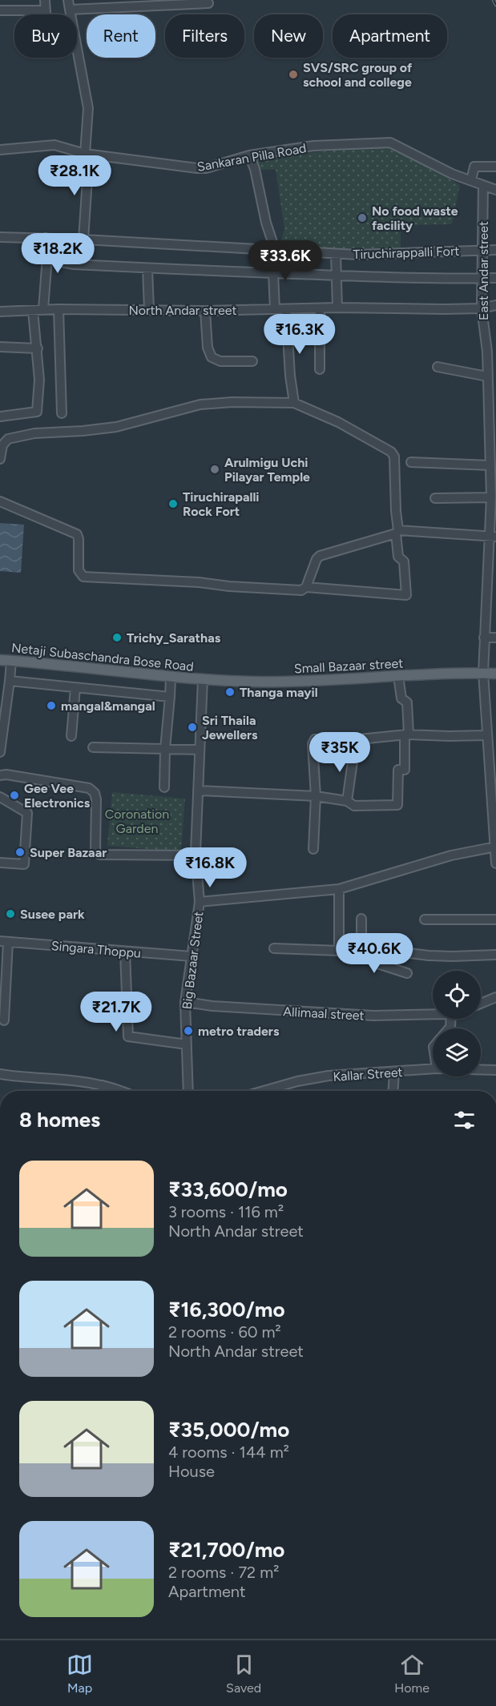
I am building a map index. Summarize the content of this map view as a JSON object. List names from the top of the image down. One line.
{"streets":{"main road":["Netaji Subaschandra Bose Road","Small Bazaar street"],"street":["Sankaran Pilla Road","Tiruchirappalli Fort","East Andar street","North Andar street","Singara Thoppu","Big Bazaar Street","Allimaal street","Kallar Street"]},"crossings":[["Sankaran Pilla Road","East Andar street"],["Tiruchirappalli Fort","East Andar street"],["East Andar street","North Andar street"],["East Andar street","Small Bazaar street"],["Netaji Subaschandra Bose Road","Small Bazaar street"],["Netaji Subaschandra Bose Road","Big Bazaar Street"],["Small Bazaar street","Big Bazaar Street"],["Singara Thoppu","Big Bazaar Street"],["Big Bazaar Street","Allimaal street"]],"parks":["Coronation Garden"],"places":["SVS/SRC group of school and college","No food waste facility","Arulmigu Uchi Pilayar Temple","Tiruchirapalli Rock Fort","Trichy_Sarathas","Thanga mayil","mangal&mangal","Sri Thaila Jewellers","Gee Vee Electronics","Super Bazaar","Susee park","metro traders"],"page":{"chip":["Buy","Rent","Filters","New","Apartment"],"price":["₹28.1K","₹18.2K","₹33.6K","₹16.3K","₹35K","₹16.8K","₹40.6K","₹21.7K"],"heading":"8 homes","list":[{"name":"₹33,600/mo","note":"3 rooms · 116 m² · North Andar street"},{"name":"₹16,300/mo","note":"2 rooms · 60 m² · North Andar street"},{"name":"₹35,000/mo","note":"4 rooms · 144 m² · House"},{"name":"₹21,700/mo","note":"2 rooms · 72 m² · Apartment"}],"tabs":["Map","Saved","Home"]}}
